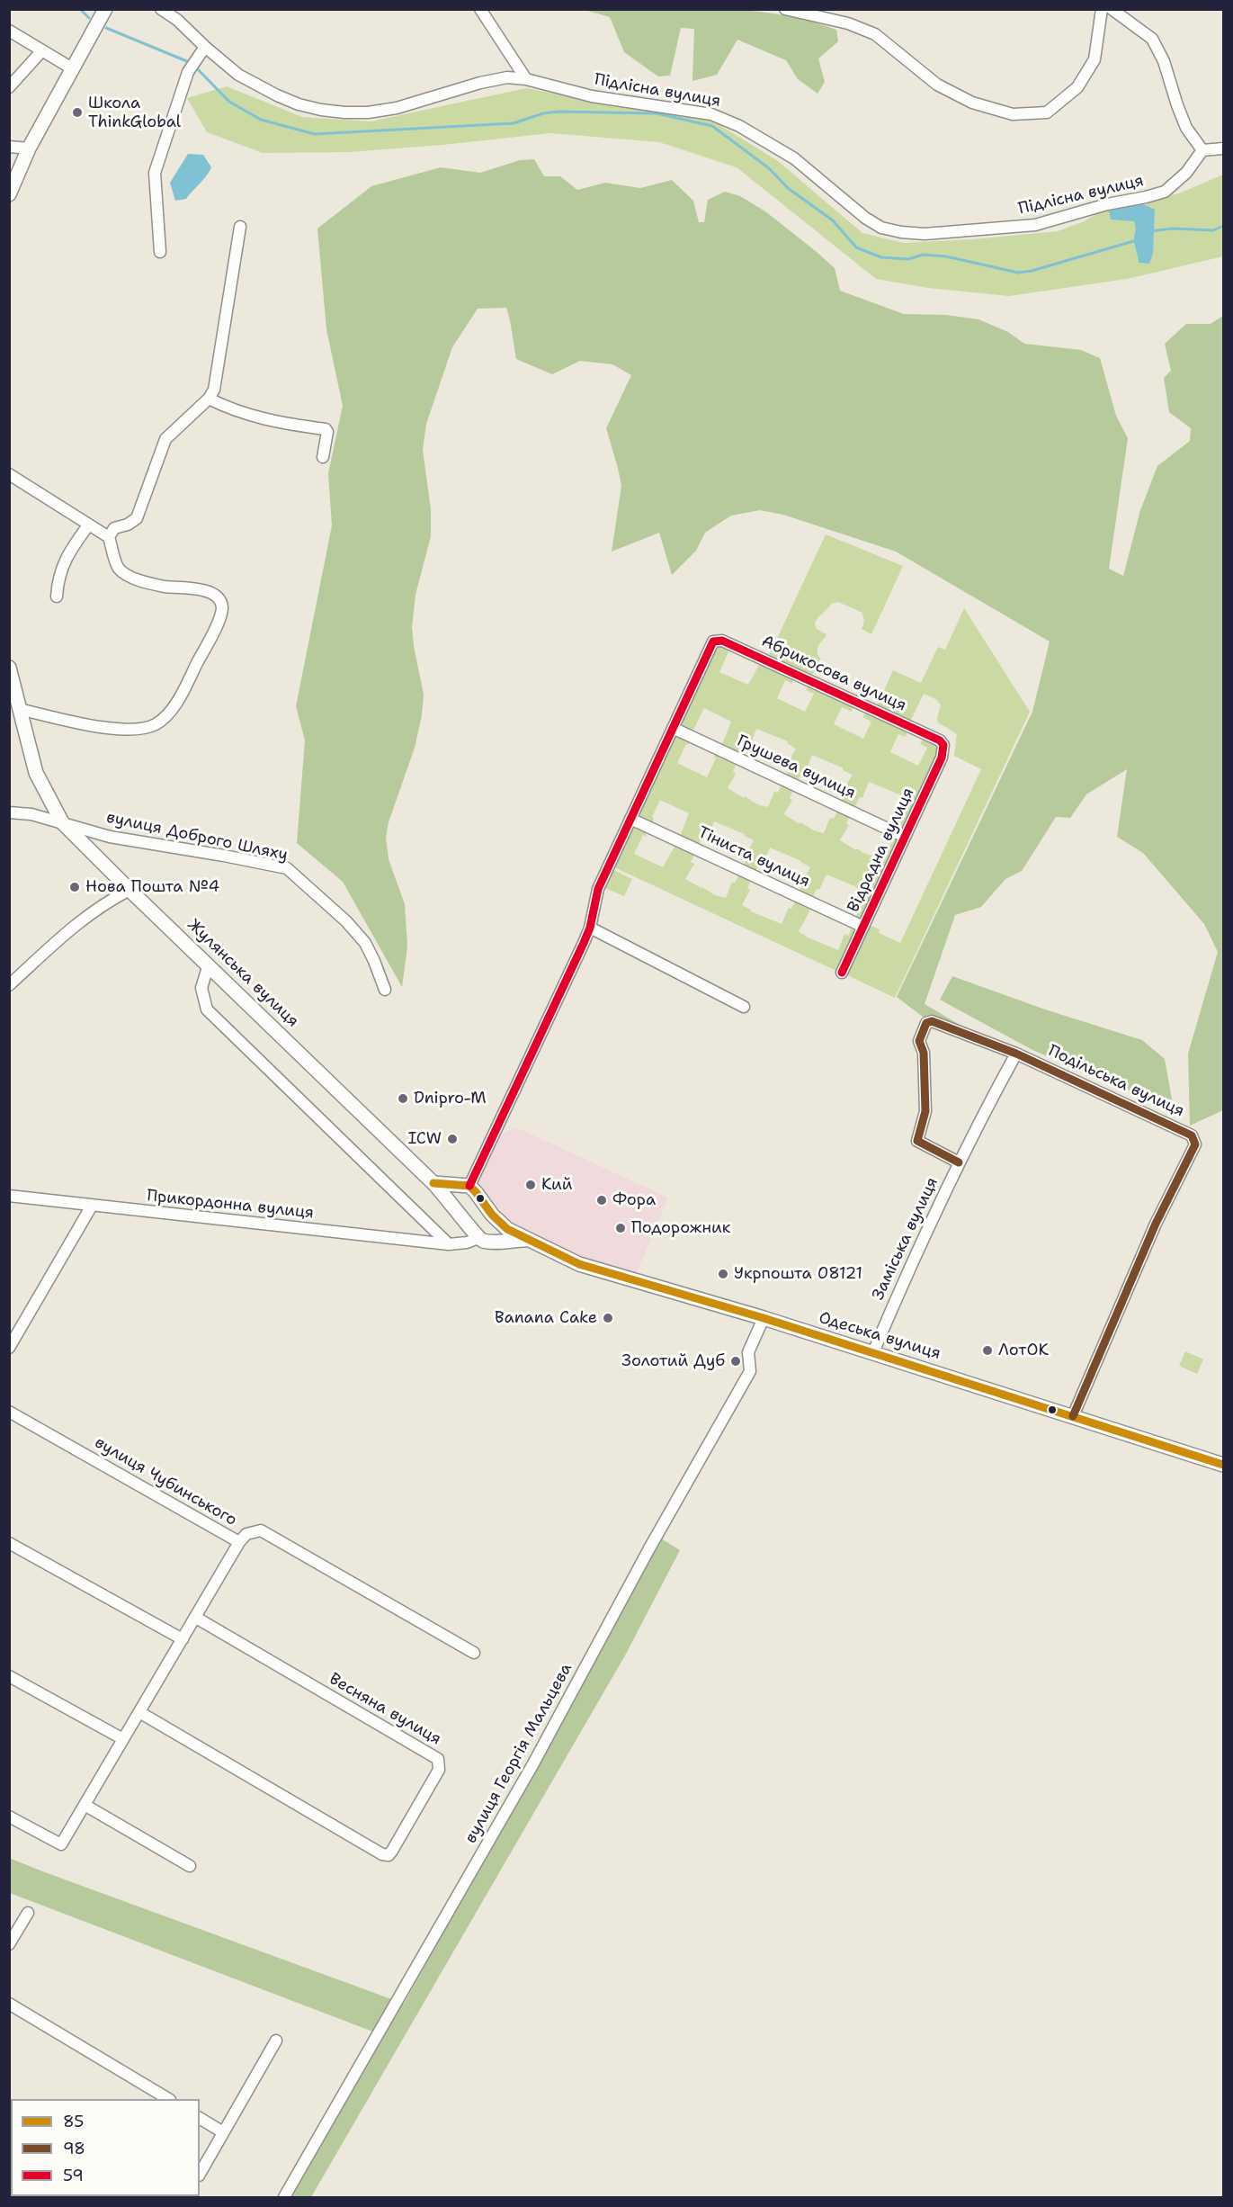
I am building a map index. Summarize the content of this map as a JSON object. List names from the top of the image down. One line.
{"streets":{"street":["Підлісна вулиця","Абрикосова вулиця","Грушева вулиця","вулиця Доброго Шляху","Відрадна вулиця","Тіниста вулиця","Жулянська вулиця","Подільська вулиця","Прикордонна вулиця","Заміська вулиця","Одеська вулиця","вулиця Чубинського","Весняна вулиця","вулиця Георгія Мальцева"]},"crossings":[["Абрикосова вулиця","Грушева вулиця"],["Абрикосова вулиця","Відрадна вулиця"],["Грушева вулиця","Відрадна вулиця"],["вулиця Доброго Шляху","Жулянська вулиця"],["Відрадна вулиця","Тіниста вулиця"],["Жулянська вулиця","Прикордонна вулиця"],["Подільська вулиця","Заміська вулиця"],["Подільська вулиця","Одеська вулиця"],["Заміська вулиця","Одеська вулиця"],["Одеська вулиця","вулиця Георгія Мальцева"]],"places":["Школа ThinkGlobal","Нова Пошта №4","Dnipro-M","ICW","Кий","Фора","Подорожник","Укрпошта 08121","Banana Cake","ЛотОК","Золотий Дуб"],"lines":["transit line 59","transit line 98","transit line 85"],"legend":["85","98","59"]}
